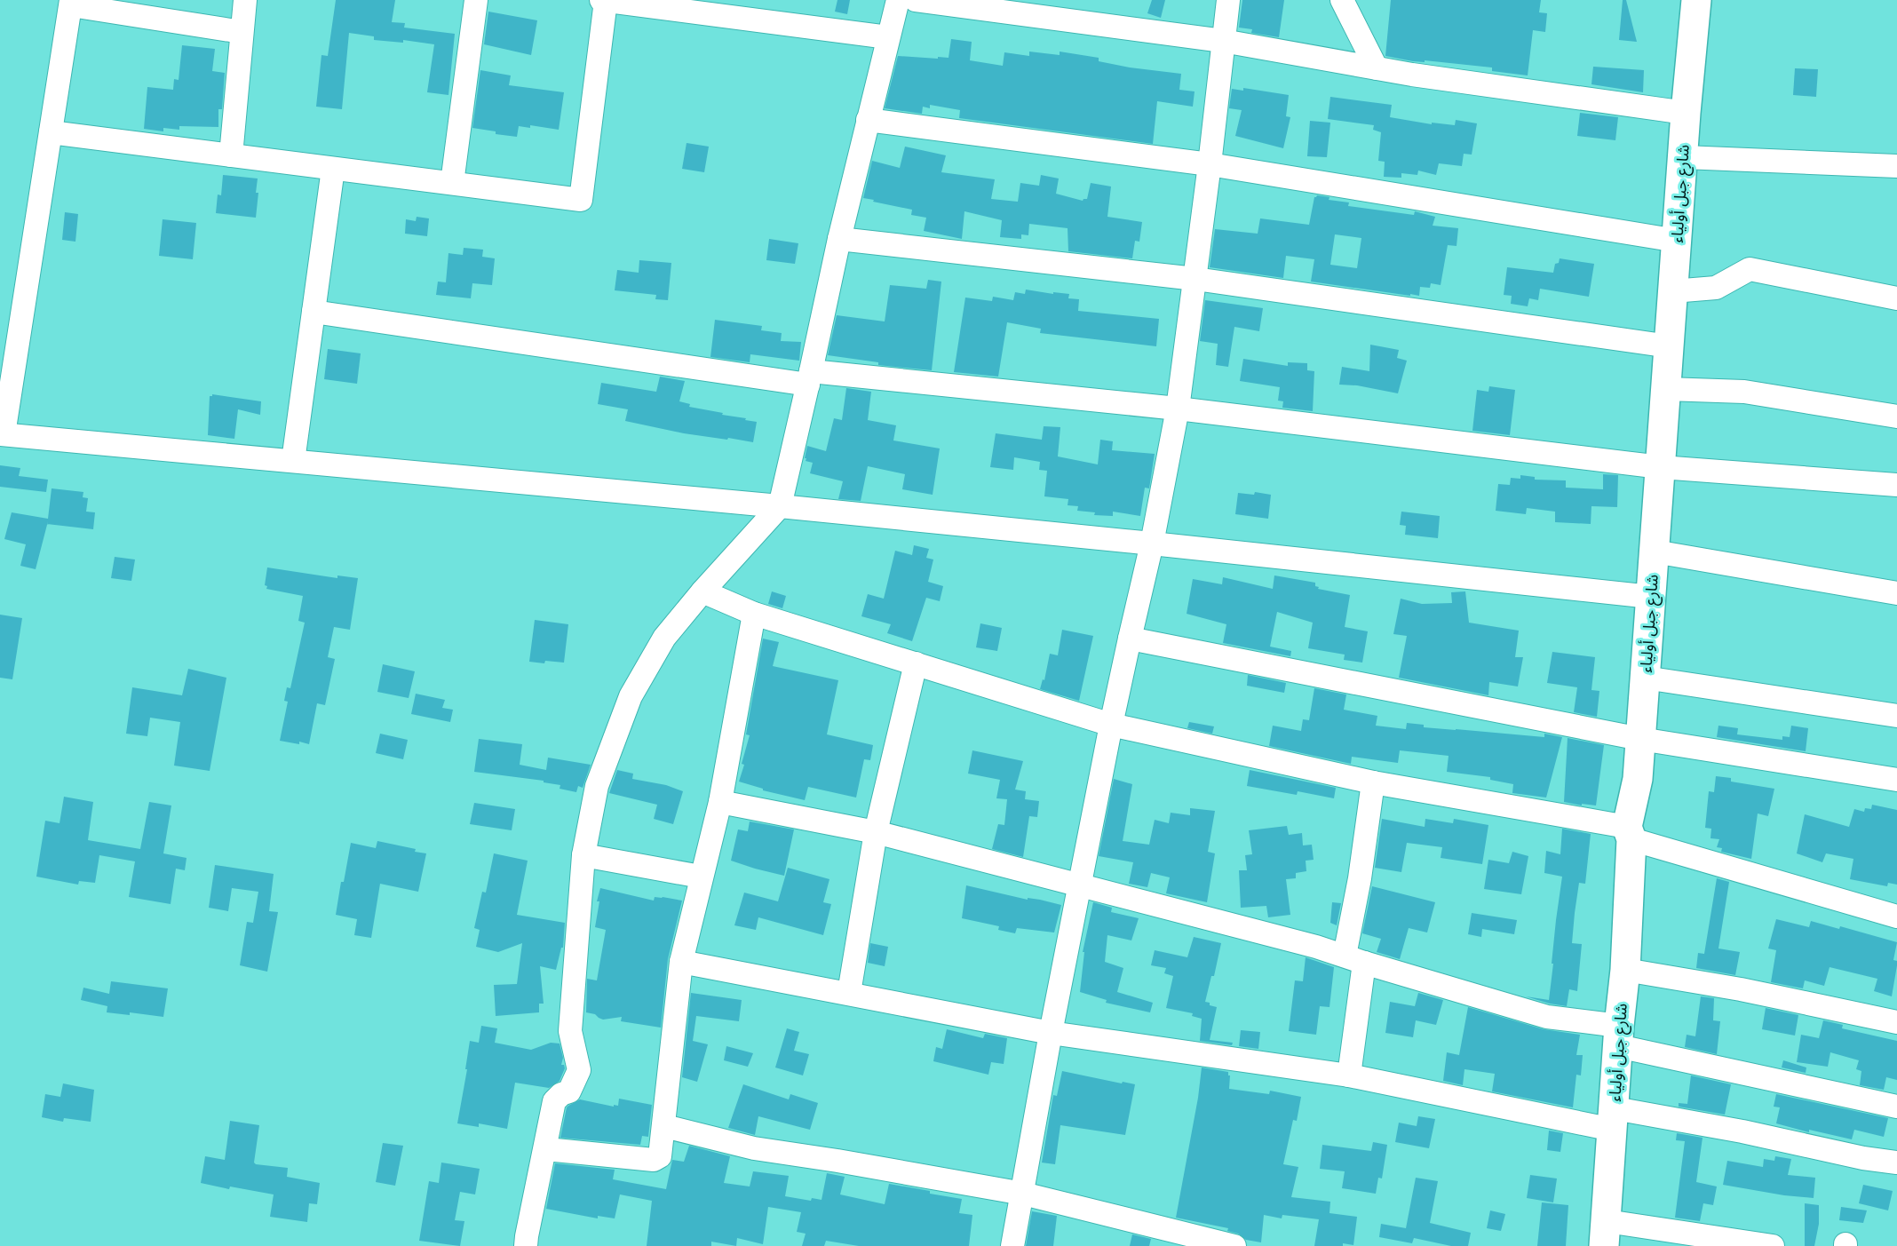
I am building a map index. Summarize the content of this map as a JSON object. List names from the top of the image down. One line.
{"streets":{"highway":["شارع جبل أولياء"]}}
